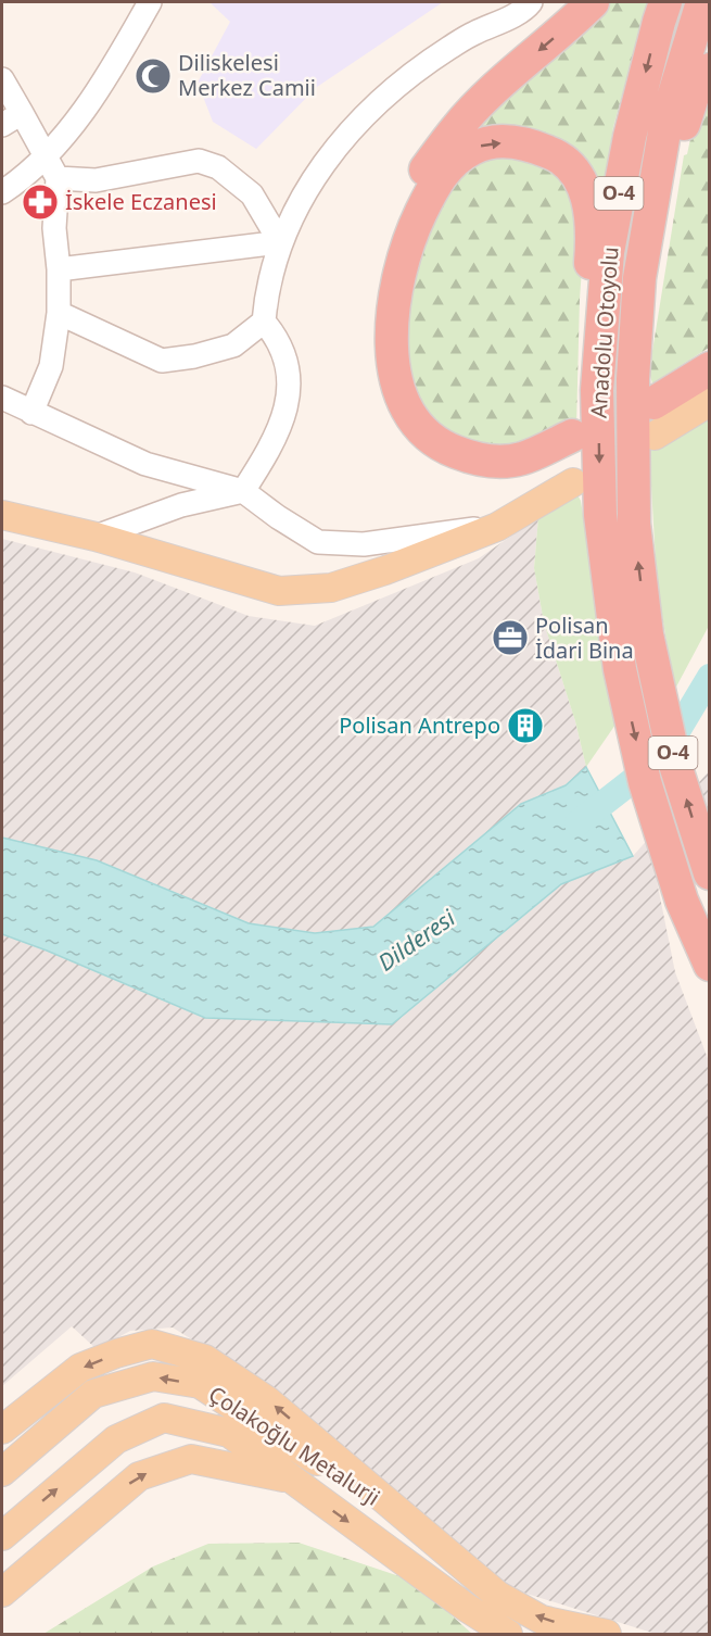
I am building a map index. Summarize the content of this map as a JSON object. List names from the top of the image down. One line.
{"streets":{"highway":["O-4","Anadolu Otoyolu"],"main road":["Çolakoğlu Metalurji"]},"water":["Dilderesi"],"places":{"mosque":["Diliskelesi Merkez Camii"],"pharmacy":["İskele Eczanesi"],"office":["Polisan İdari Bina"],"building":["Polisan Antrepo"]}}
